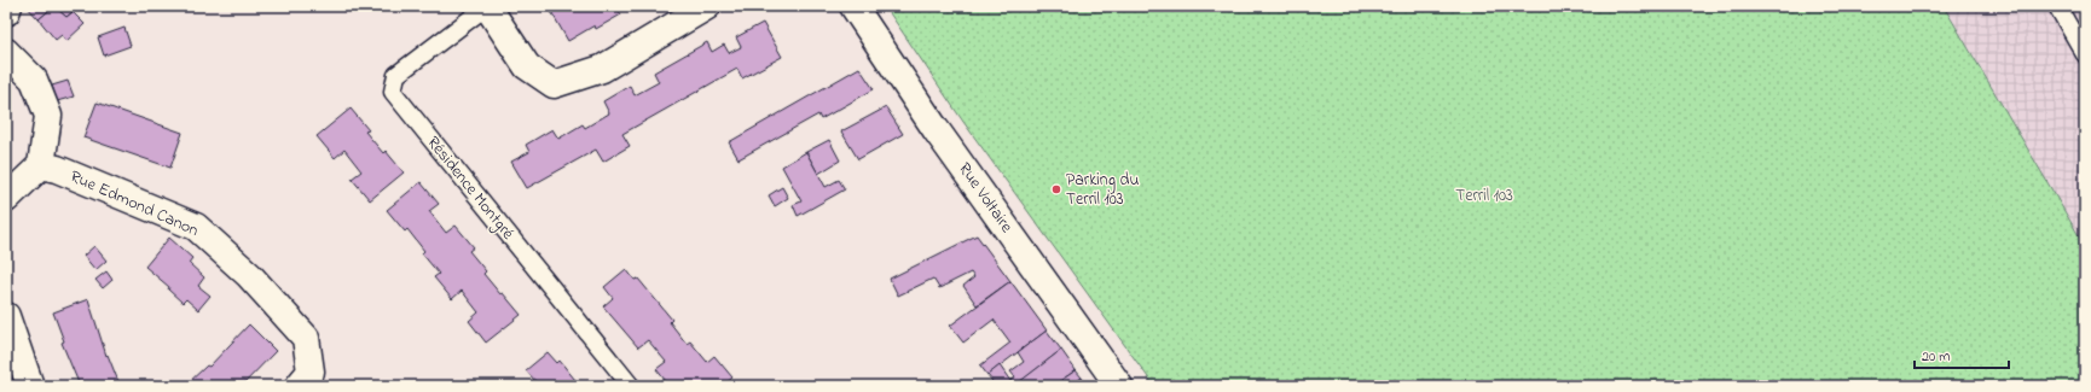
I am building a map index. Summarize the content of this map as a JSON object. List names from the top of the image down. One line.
{"streets":{"street":["Résidence Montgré","Rue Voltaire","Rue Edmond Canon"]},"parks":["Terril 103"],"places":["Parking du Terril 103"],"scale_bar":"20 m"}
